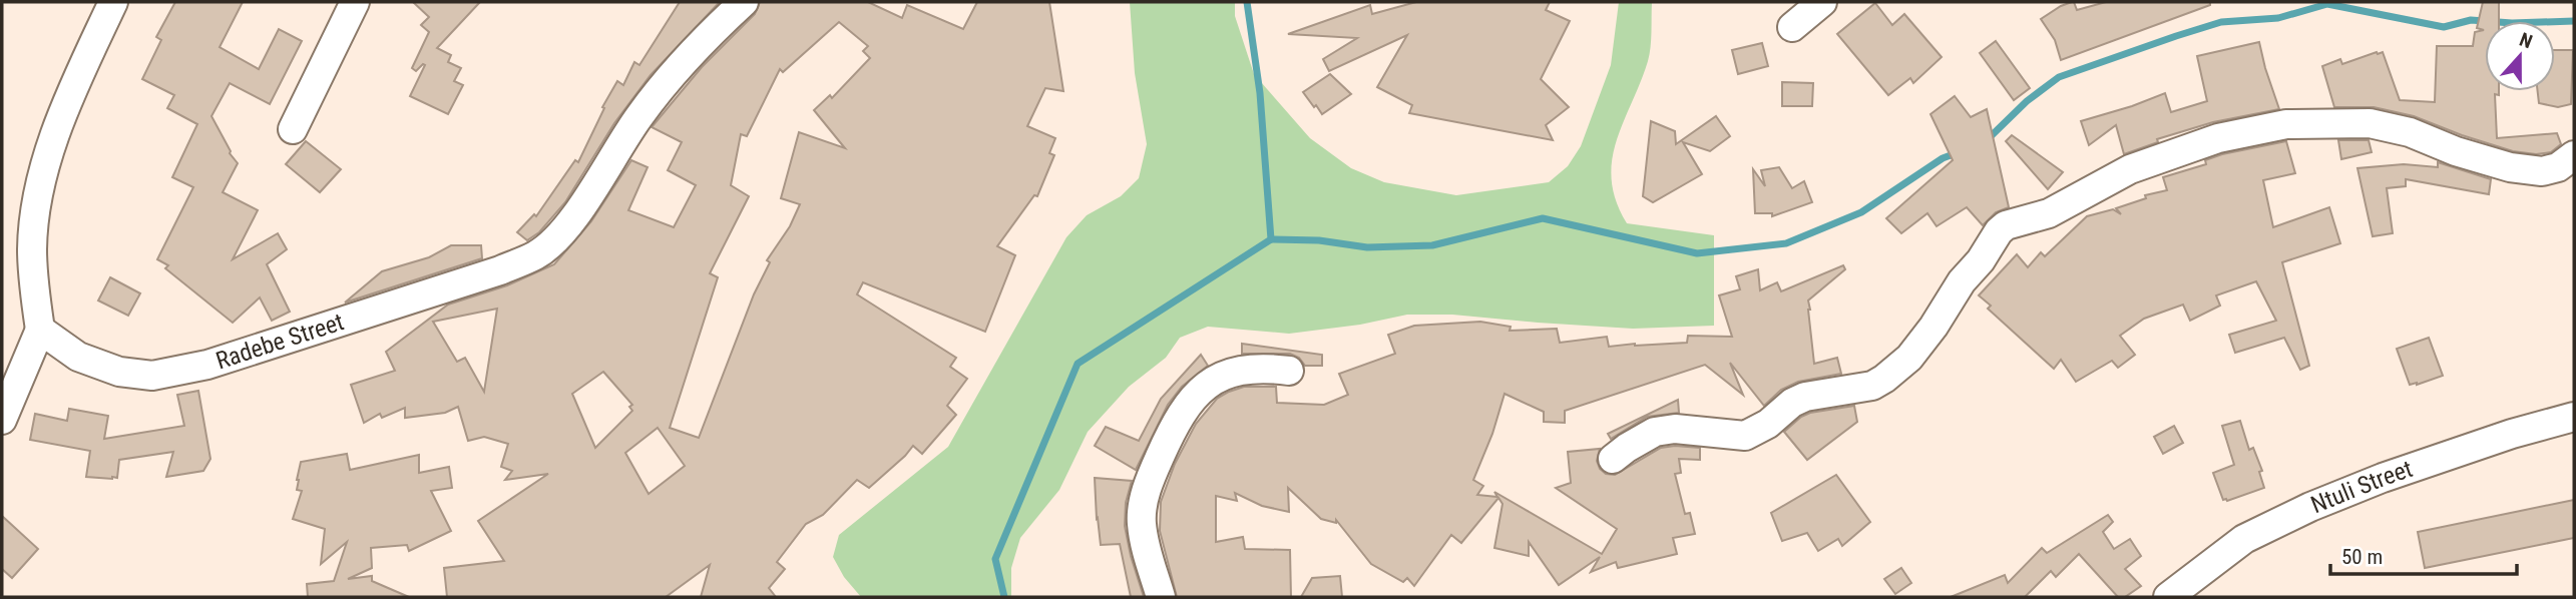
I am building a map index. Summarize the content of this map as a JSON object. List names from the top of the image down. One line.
{"streets":{"street":["Radebe Street","Ntuli Street"]},"scale_bar":"50 m","north":"top"}
